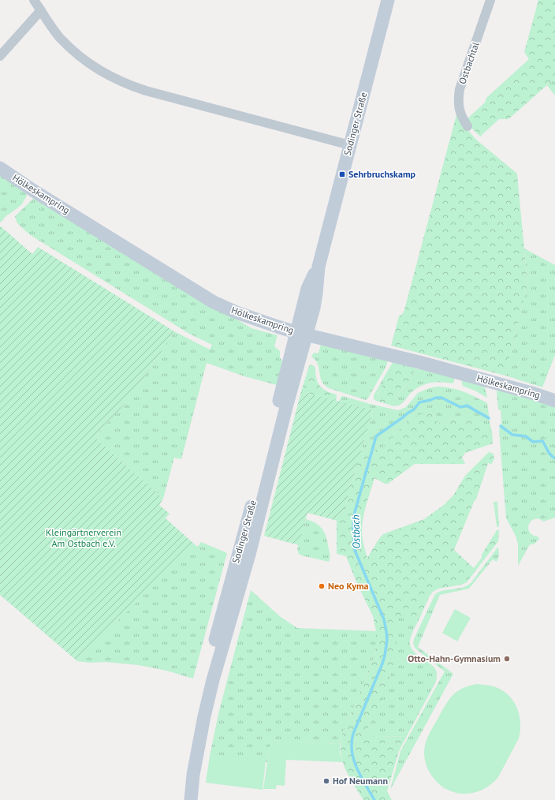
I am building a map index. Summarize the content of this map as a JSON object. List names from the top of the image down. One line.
{"streets":{"main road":["Sodinger Straße","Hölkeskampring"],"street":["Ostbachtal"]},"crossings":[["Sodinger Straße","Hölkeskampring"]],"water":["Ostbach"],"parks":["Kleingärtnerverein Am Ostbach e.V."],"places":{"transit":["Sehrbruchskamp"],"other":["Neo Kyma","Otto-Hahn-Gymnasium","Hof Neumann"]}}
